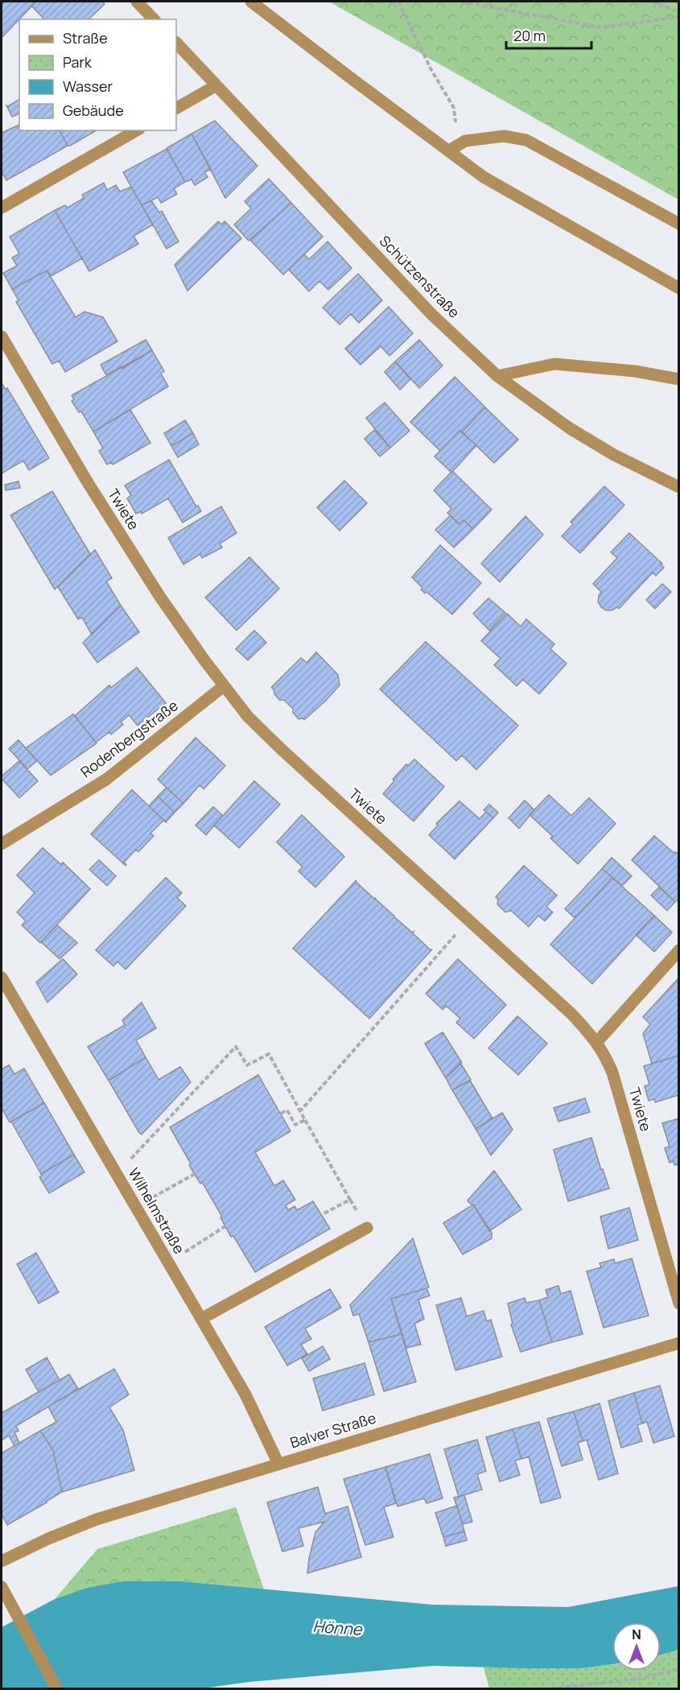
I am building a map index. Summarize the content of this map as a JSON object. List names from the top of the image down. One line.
{"streets":{"street":["Schützenstraße","Twiete","Rodenbergstraße","Wilhelmstraße","Balver Straße"]},"crossings":[["Twiete","Rodenbergstraße"],["Wilhelmstraße","Balver Straße"]],"water":["Hönne"],"legend":["Straße","Park","Wasser","Gebäude"],"scale_bar":"20 m","north":"top"}
